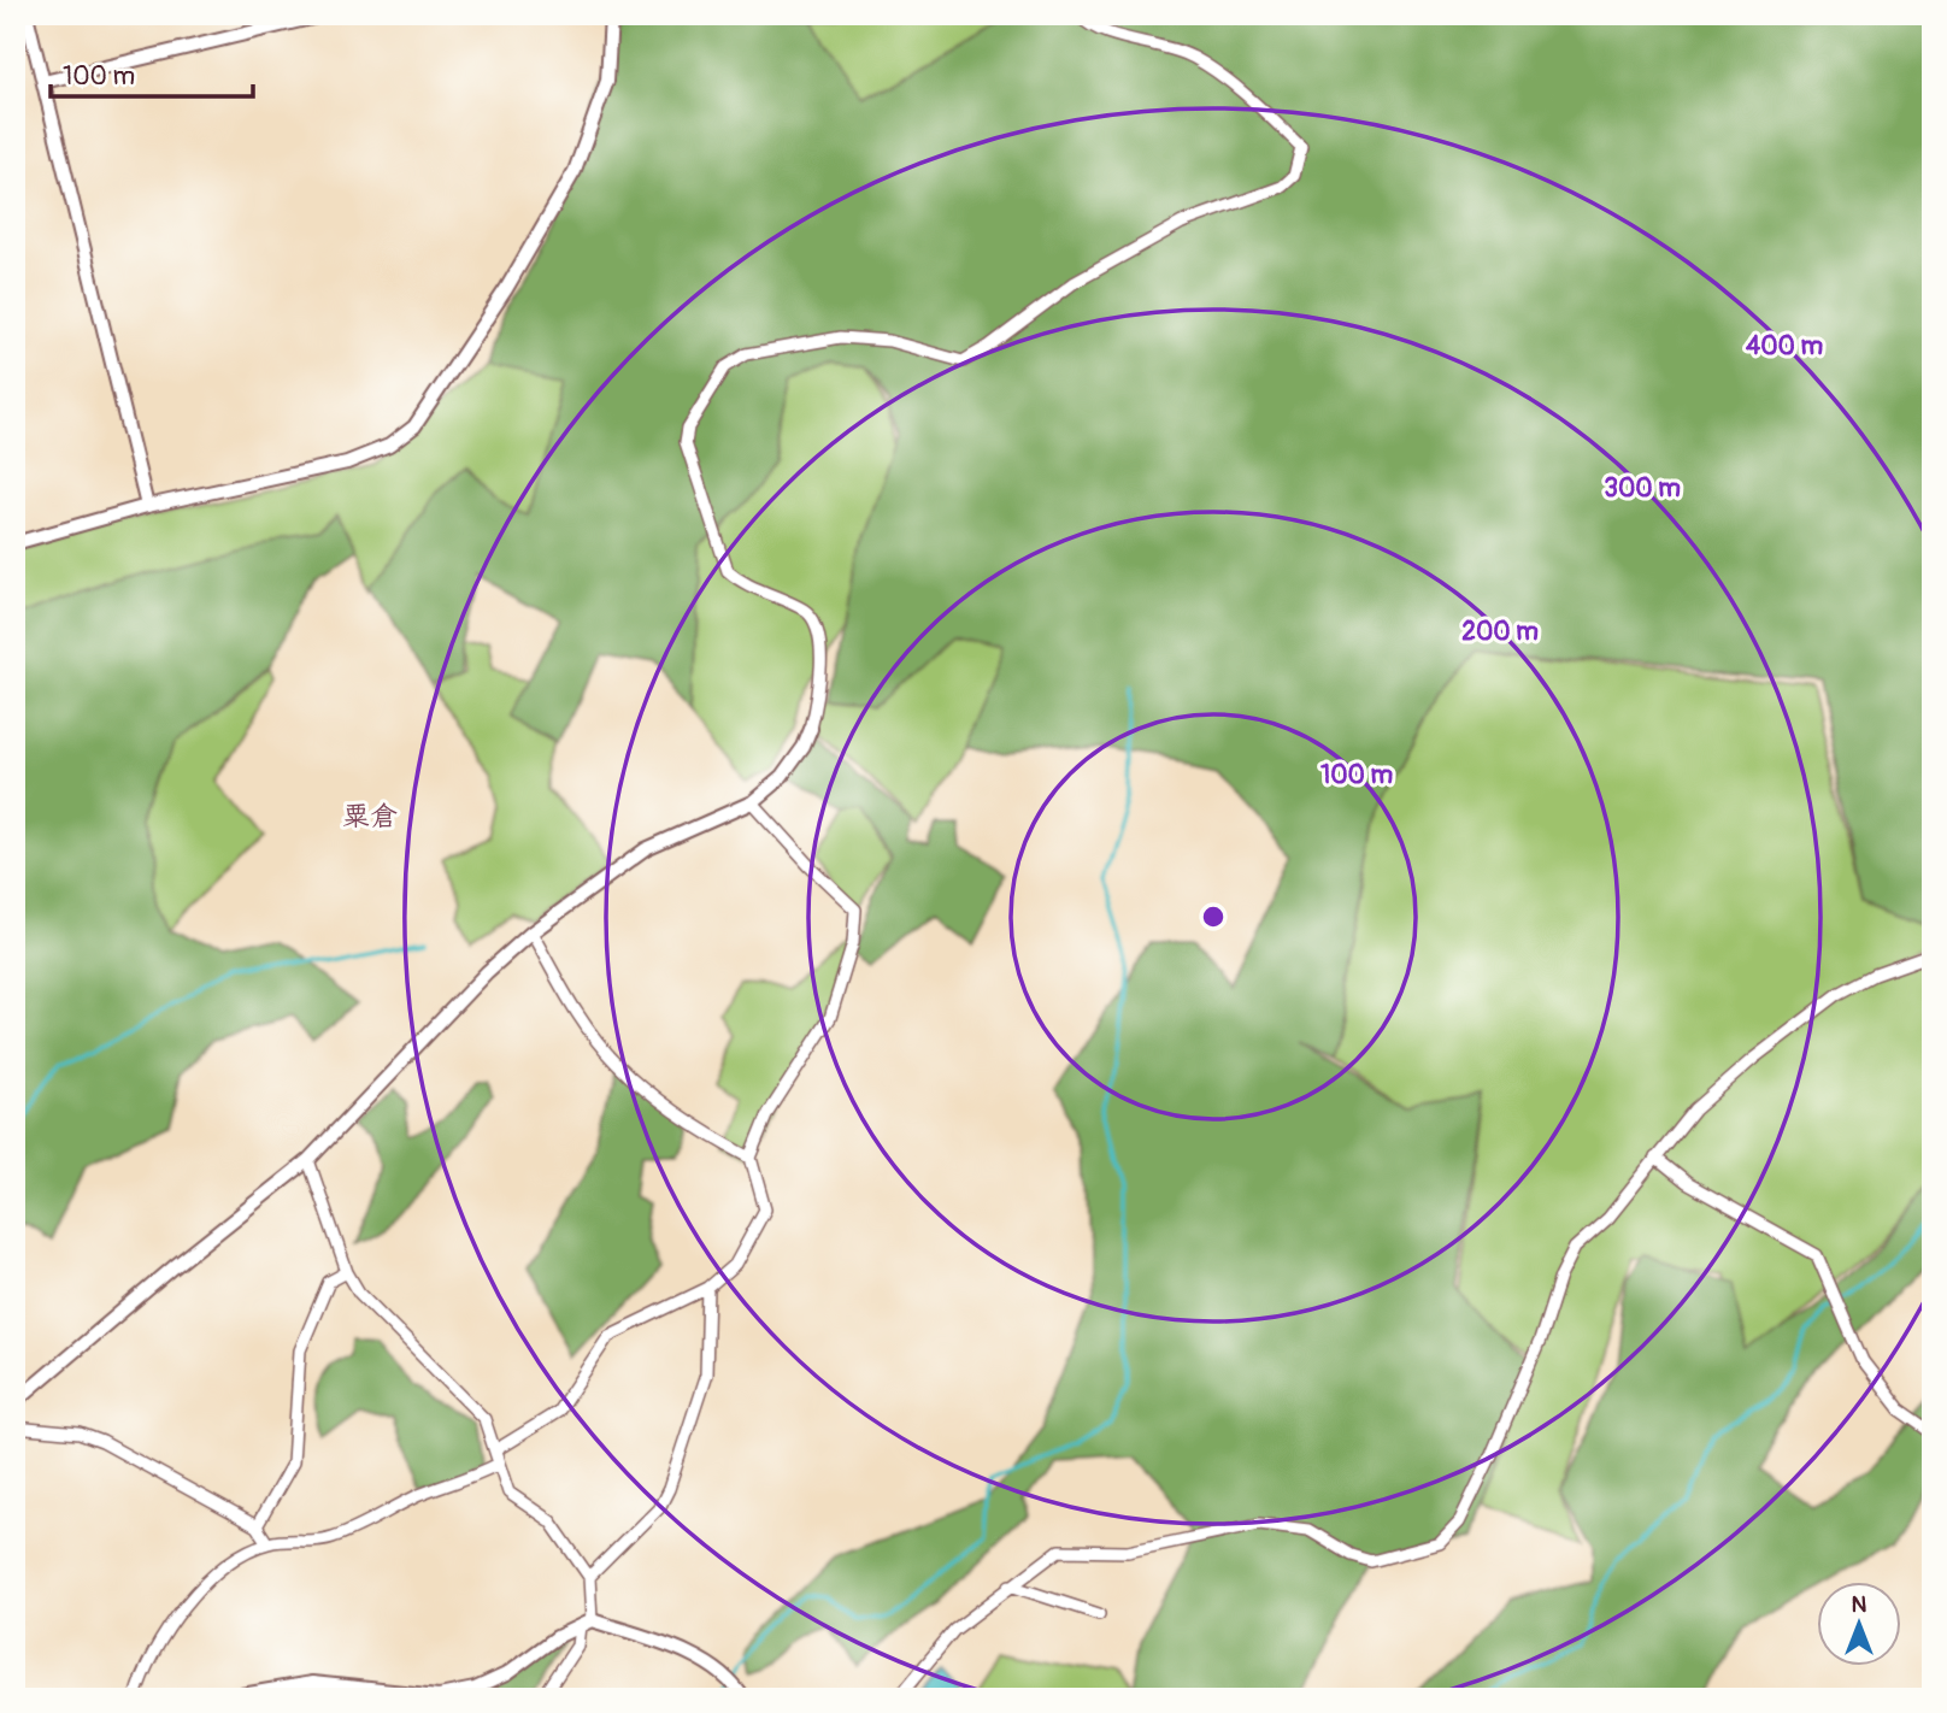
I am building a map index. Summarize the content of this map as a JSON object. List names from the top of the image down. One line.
{"districts":["粟倉"],"scale_bar":"100 m","north":"top","rings":["400 m","300 m","200 m","100 m"]}
